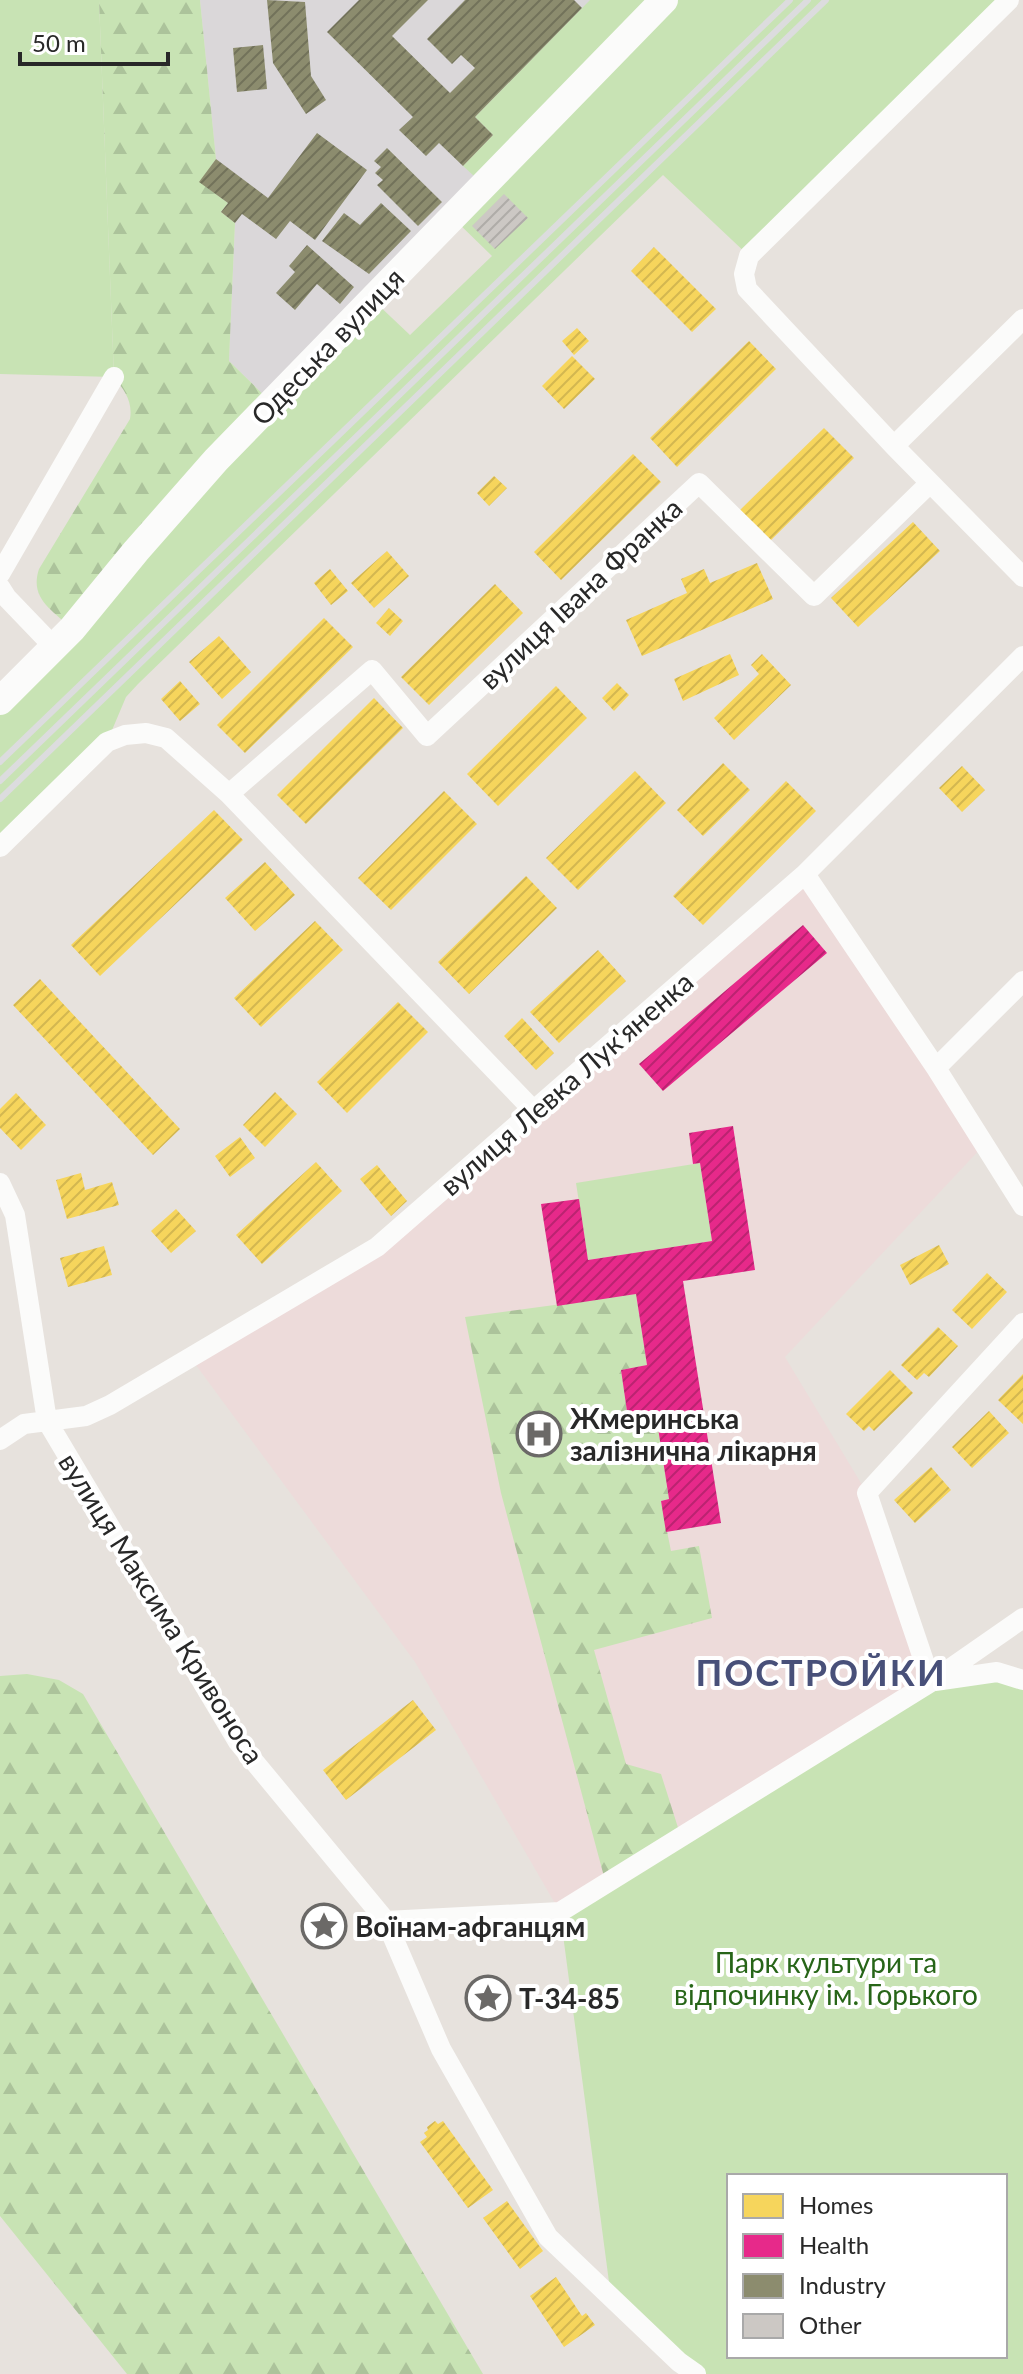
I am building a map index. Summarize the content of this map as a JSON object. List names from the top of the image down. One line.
{"streets":{"main road":["Одеська вулиця"],"street":["вулиця Івана Франка","вулиця Левка Лук'яненка","вулиця Максима Кривоноса"]},"crossings":[["вулиця Левка Лук'яненка","вулиця Максима Кривоноса"]],"districts":["ПОСТРОЙКИ"],"parks":["Парк культури та відпочинку ім. Горького"],"places":{"hospital":["Жмеринська залізнична лікарня"],"place":["Воїнам-афганцям","Т-34-85"]},"legend":["Homes","Health","Industry","Other"],"scale_bar":"50 m"}
